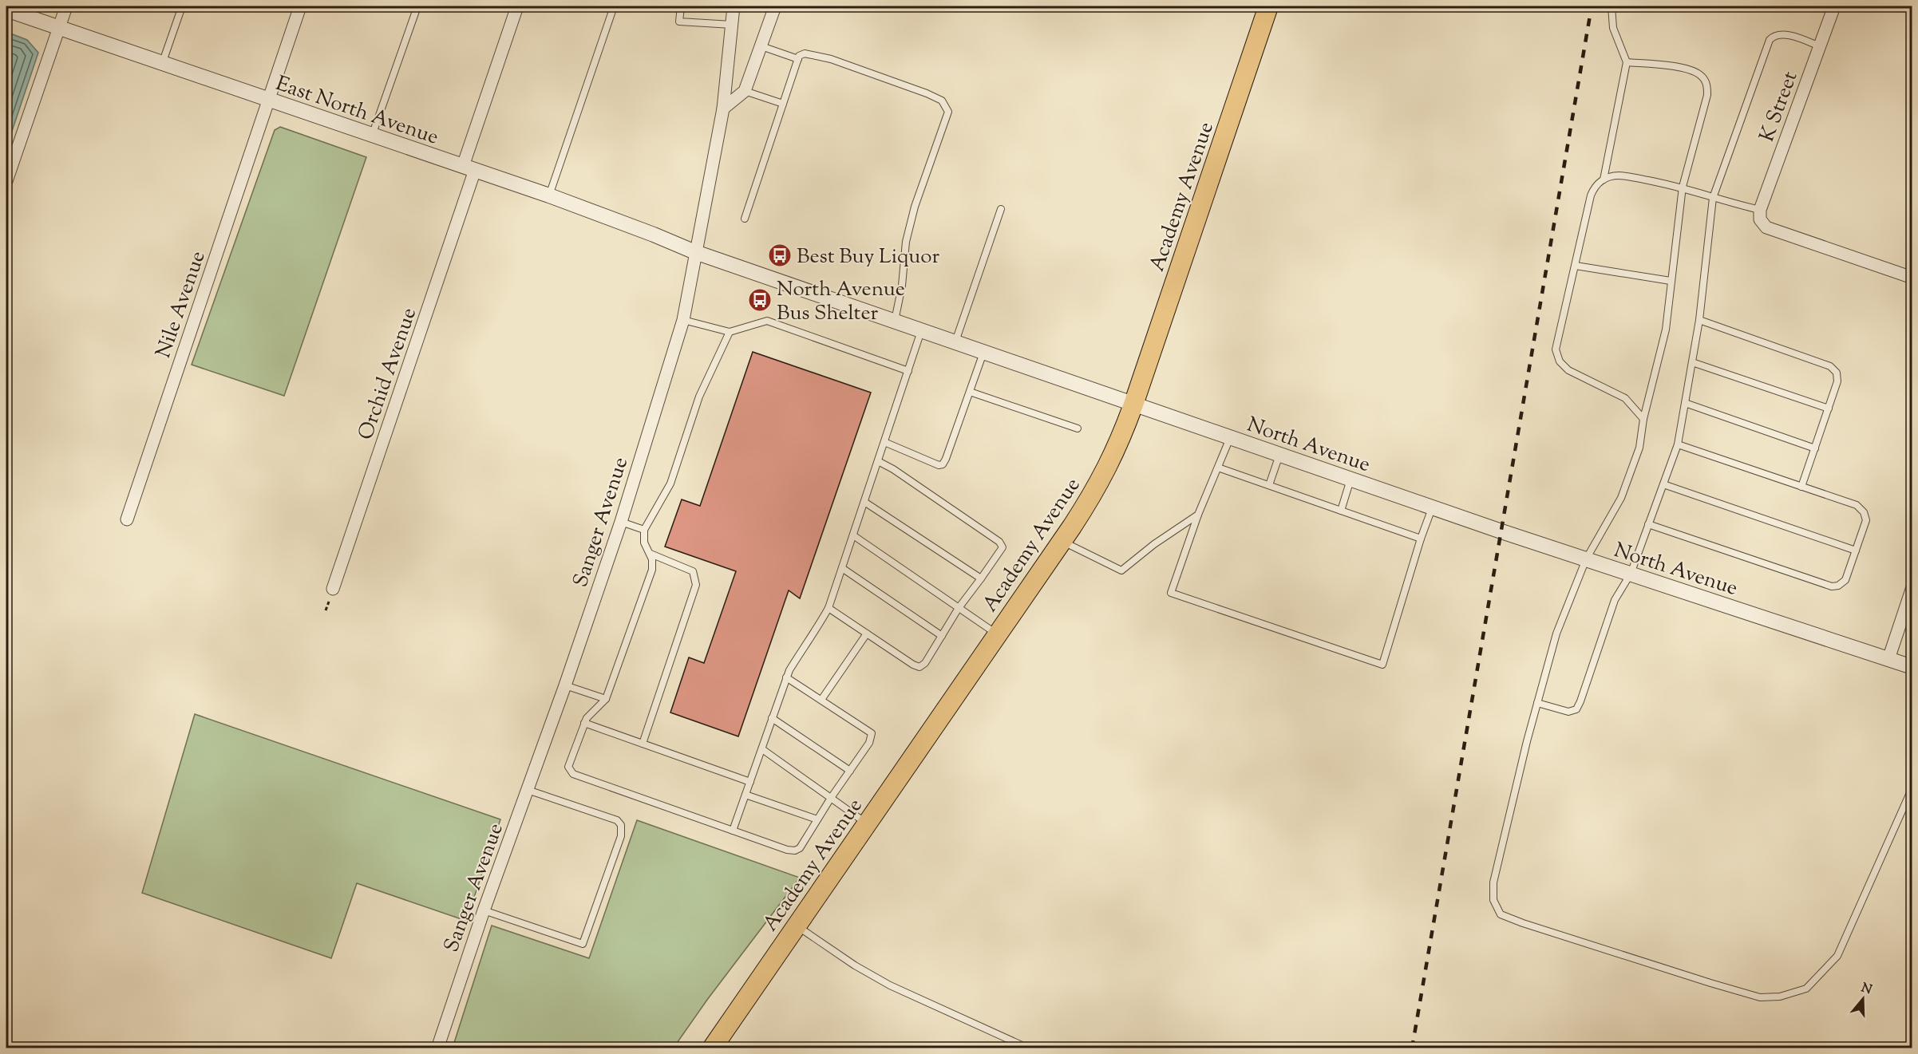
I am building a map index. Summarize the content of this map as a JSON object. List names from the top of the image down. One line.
{"streets":{"main road":["Academy Avenue"],"street":["K Street","East North Avenue","Nile Avenue","Orchid Avenue","North Avenue","Sanger Avenue"]},"crossings":[["East North Avenue","Nile Avenue"],["East North Avenue","Orchid Avenue"],["East North Avenue","North Avenue"],["East North Avenue","Sanger Avenue"],["Academy Avenue","North Avenue"],["North Avenue","Sanger Avenue"]],"places":{"bus stop":["Best Buy Liquor","North Avenue Bus Shelter"]},"north":"top"}
